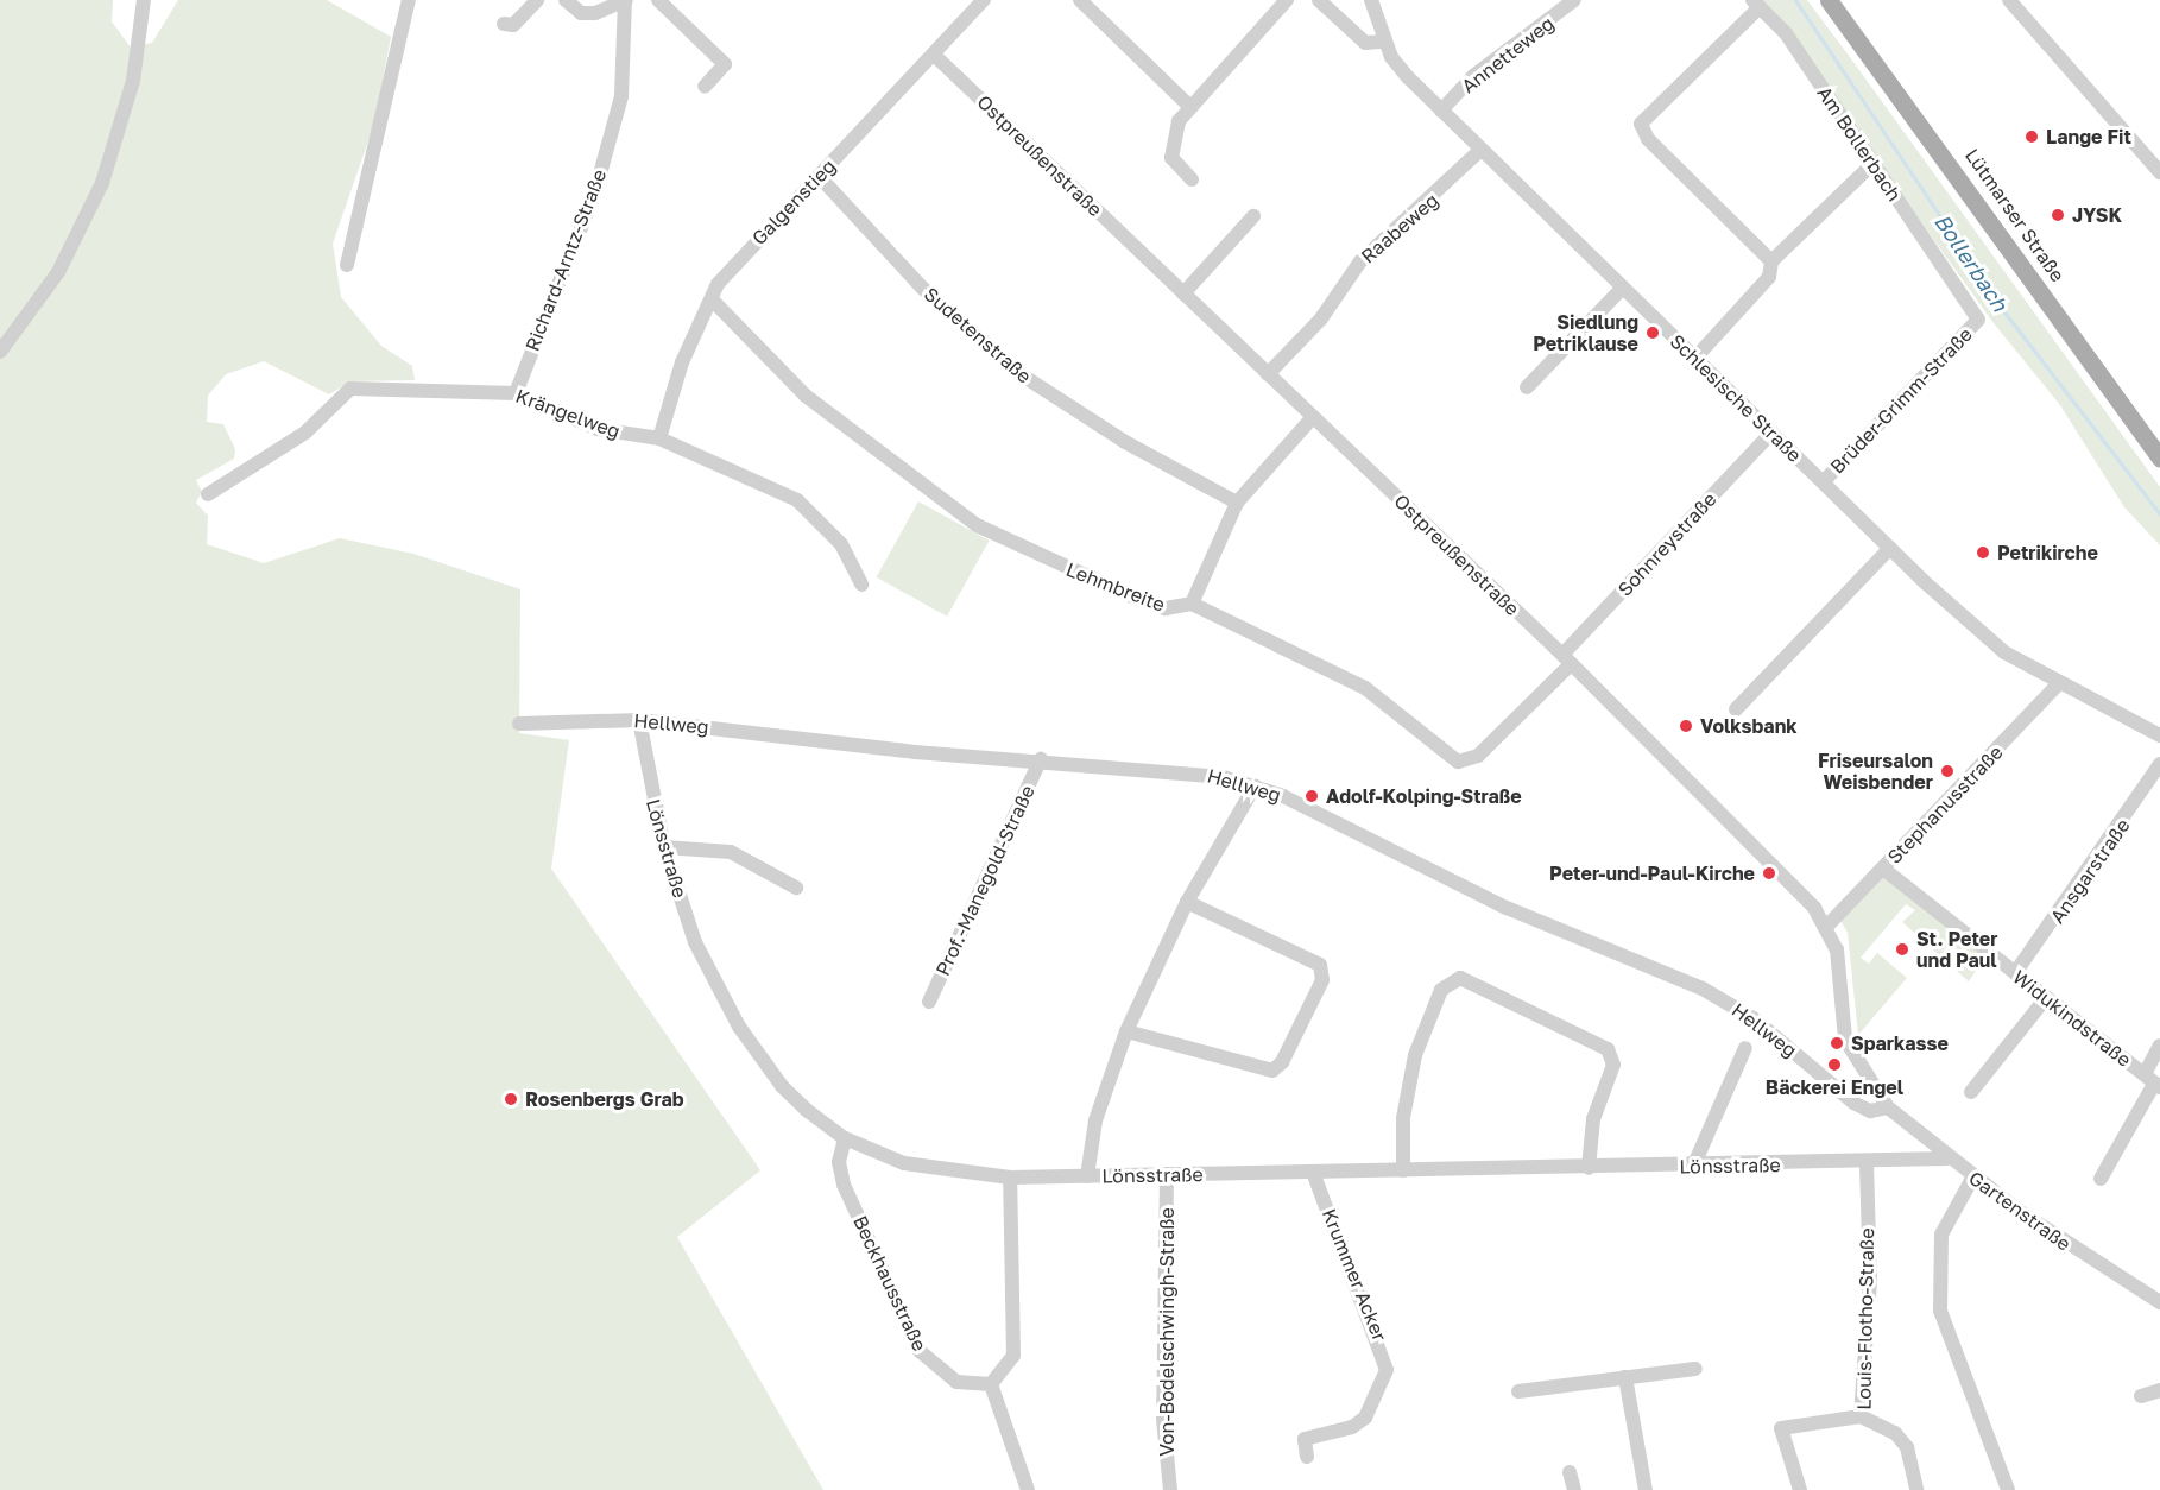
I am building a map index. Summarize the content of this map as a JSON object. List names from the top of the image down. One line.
{"streets":{"main road":["Lütmarser Straße"],"street":["Annetteweg","Am Bollerbach","Ostpreußenstraße","Galgenstieg","Raabeweg","Richard-Arntz-Straße","Sudetenstraße","Schlesische Straße","Brüder-Grimm-Straße","Krängelweg","Sohnreystraße","Lehmbreite","Hellweg","Stephanusstraße","Lönsstraße","Ansgarstraße","Prof.-Manegold-Straße","Widukindstraße","Gartenstraße","Krummer Acker","Beckhausstraße","Louis-Flotho-Straße","Von-Bodelschwingh-Straße"]},"crossings":[["Annetteweg","Schlesische Straße"],["Am Bollerbach","Brüder-Grimm-Straße"],["Ostpreußenstraße","Galgenstieg"],["Ostpreußenstraße","Raabeweg"],["Ostpreußenstraße","Sohnreystraße"],["Ostpreußenstraße","Lehmbreite"],["Ostpreußenstraße","Hellweg"],["Ostpreußenstraße","Stephanusstraße"],["Ostpreußenstraße","Gartenstraße"],["Galgenstieg","Sudetenstraße"],["Galgenstieg","Krängelweg"],["Galgenstieg","Lehmbreite"],["Raabeweg","Schlesische Straße"],["Richard-Arntz-Straße","Krängelweg"],["Schlesische Straße","Brüder-Grimm-Straße"],["Schlesische Straße","Sohnreystraße"],["Schlesische Straße","Stephanusstraße"],["Sohnreystraße","Lehmbreite"],["Hellweg","Lönsstraße"],["Hellweg","Prof.-Manegold-Straße"],["Hellweg","Gartenstraße"],["Stephanusstraße","Widukindstraße"],["Lönsstraße","Gartenstraße"],["Lönsstraße","Krummer Acker"],["Lönsstraße","Beckhausstraße"],["Lönsstraße","Louis-Flotho-Straße"],["Lönsstraße","Von-Bodelschwingh-Straße"],["Ansgarstraße","Widukindstraße"]],"water":["Bollerbach"],"places":["Lange Fit","JYSK","Siedlung Petriklause","Petrikirche","Volksbank","Friseursalon Weisbender","Adolf-Kolping-Straße","Peter-und-Paul-Kirche","St. Peter und Paul","Sparkasse","Bäckerei Engel","Rosenbergs Grab"]}
